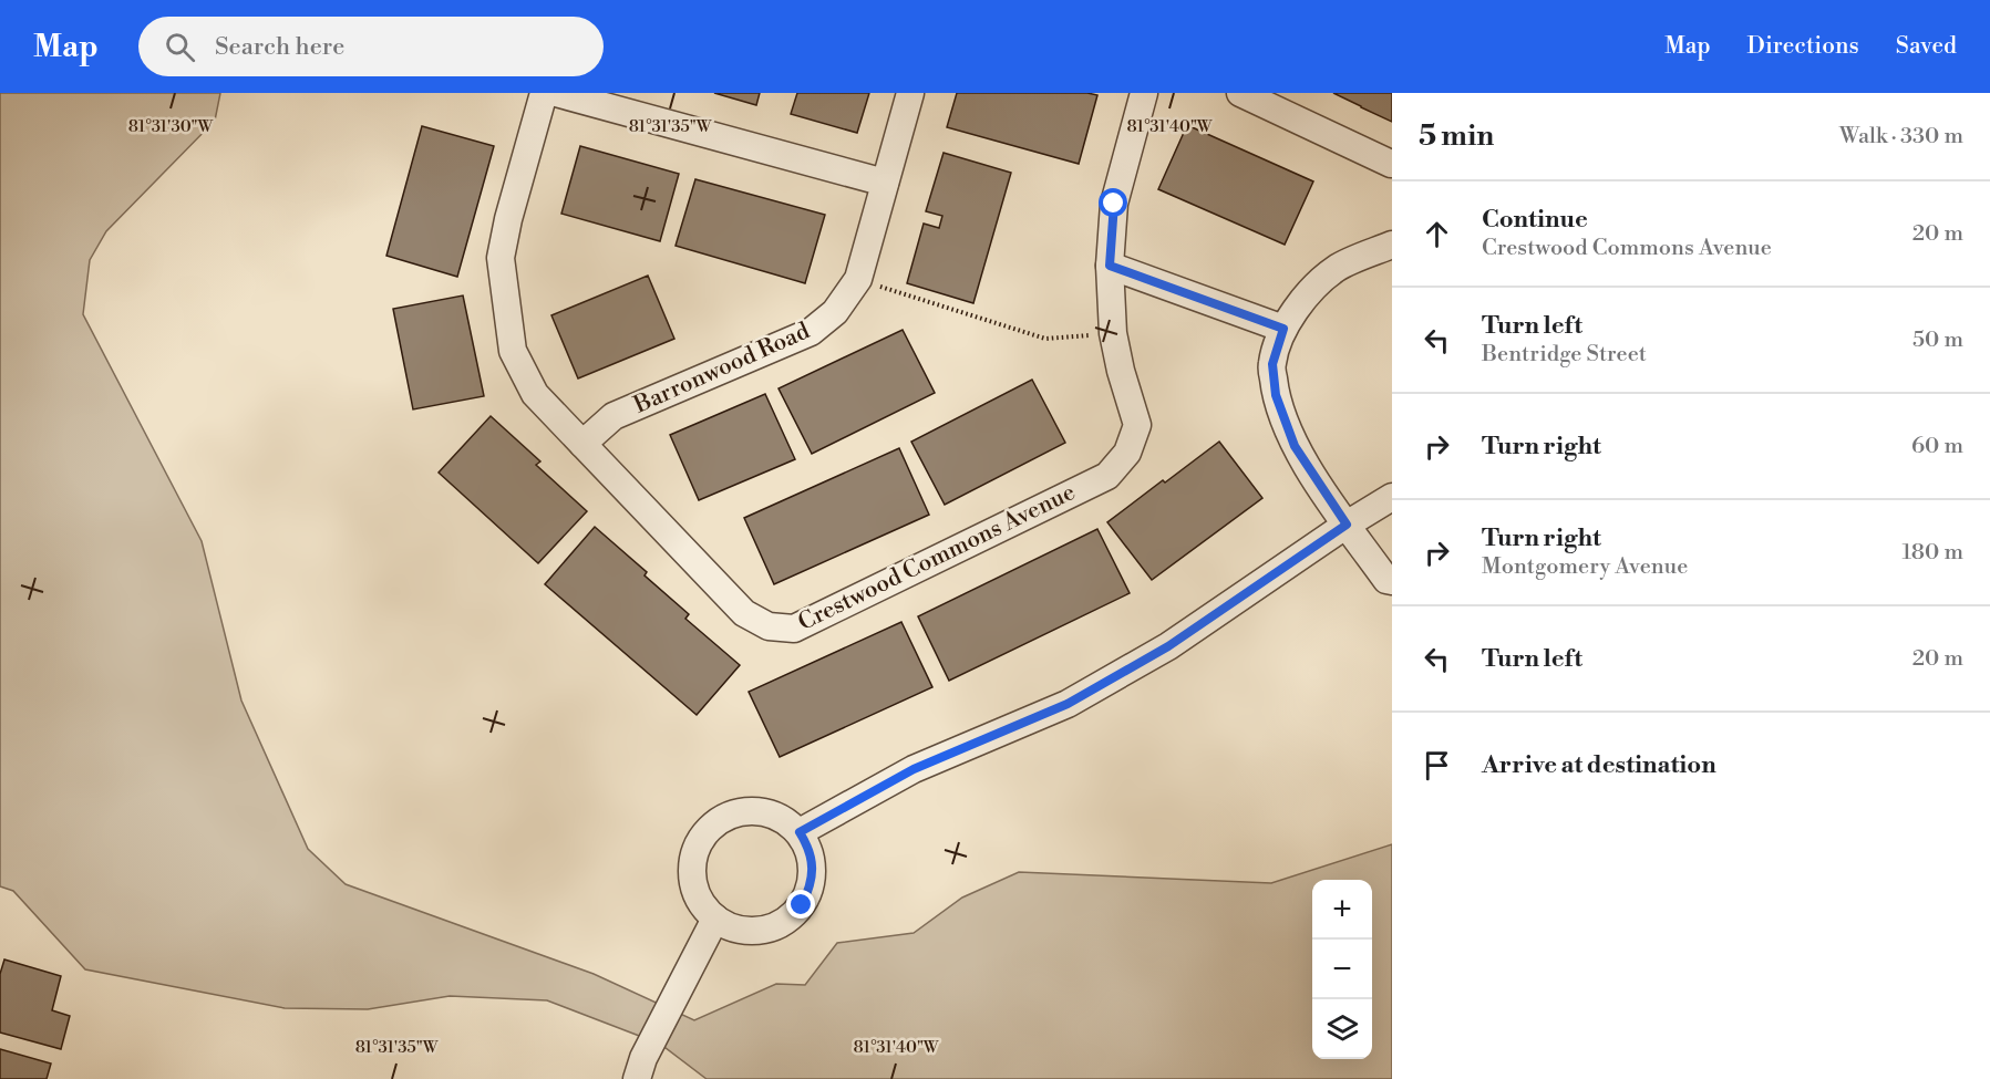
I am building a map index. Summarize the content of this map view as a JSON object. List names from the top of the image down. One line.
{"streets":{"street":["Barronwood Road","Crestwood Commons Avenue"]},"crossings":[["Barronwood Road","Crestwood Commons Avenue"]],"page":{"header":"Map","search":"Search here","nav":["Map","Directions","Saved"],"heading":["5 min","Walk · 330 m"],"list":[["Continue","Crestwood Commons Avenue","20 m"],["Turn left","Bentridge Street","50 m"],["Turn right","60 m"],["Turn right","Montgomery Avenue","180 m"],["Turn left","20 m"],"Arrive at destination"],"map_buttons":["+","−"]},"coordinates":["81°31'30\"W","81°31'35\"W","81°31'40\"W"]}
